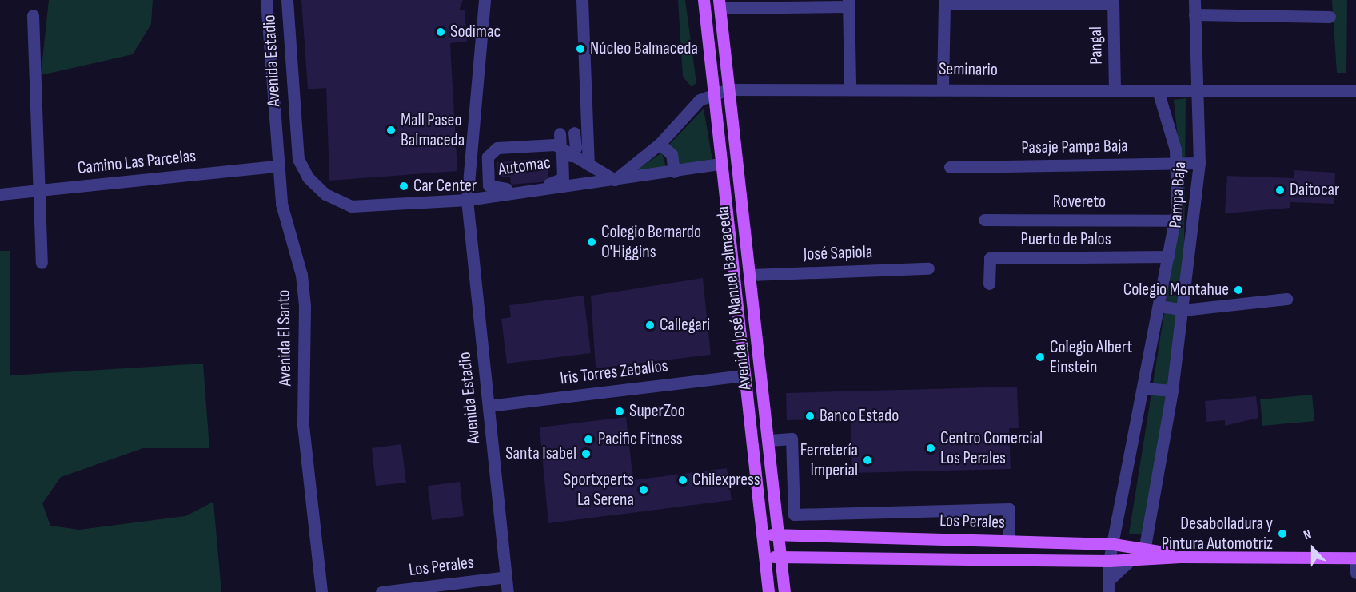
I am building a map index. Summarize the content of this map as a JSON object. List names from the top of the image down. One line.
{"streets":{"main road":["Avenida José Manuel Balmaceda","Los Perales"],"street":["Pangal","Avenida Estadio","Seminario","Pasaje Pampa Baja","Camino Las Parcelas","Automac","Pampa Baja","Rovereto","Puerto de Palos","José Sapiola","Avenida El Santo","Iris Torres Zeballos"]},"crossings":[["Pangal","Seminario"],["Avenida Estadio","Seminario"],["Avenida Estadio","Automac"],["Avenida Estadio","Avenida José Manuel Balmaceda"],["Avenida Estadio","Iris Torres Zeballos"],["Avenida Estadio","Los Perales"],["Seminario","Automac"],["Seminario","Pampa Baja"],["Seminario","Avenida José Manuel Balmaceda"],["Pasaje Pampa Baja","Pampa Baja"],["Camino Las Parcelas","Avenida El Santo"],["Pampa Baja","Rovereto"],["Pampa Baja","Puerto de Palos"],["Pampa Baja","Los Perales"],["José Sapiola","Avenida José Manuel Balmaceda"],["Avenida José Manuel Balmaceda","Iris Torres Zeballos"],["Avenida José Manuel Balmaceda","Los Perales"]],"places":["Sodimac","Núcleo Balmaceda","Mall Paseo Balmaceda","Car Center","Daitocar","Colegio Bernardo O'Higgins","Colegio Montahue","Callegari","Colegio Albert Einstein","SuperZoo","Banco Estado","Pacific Fitness","Centro Comercial Los Perales","Santa Isabel","Ferretería Imperial","Chilexpress","Sportxperts La Serena","Desabolladura y Pintura Automotriz"],"north":"top"}
